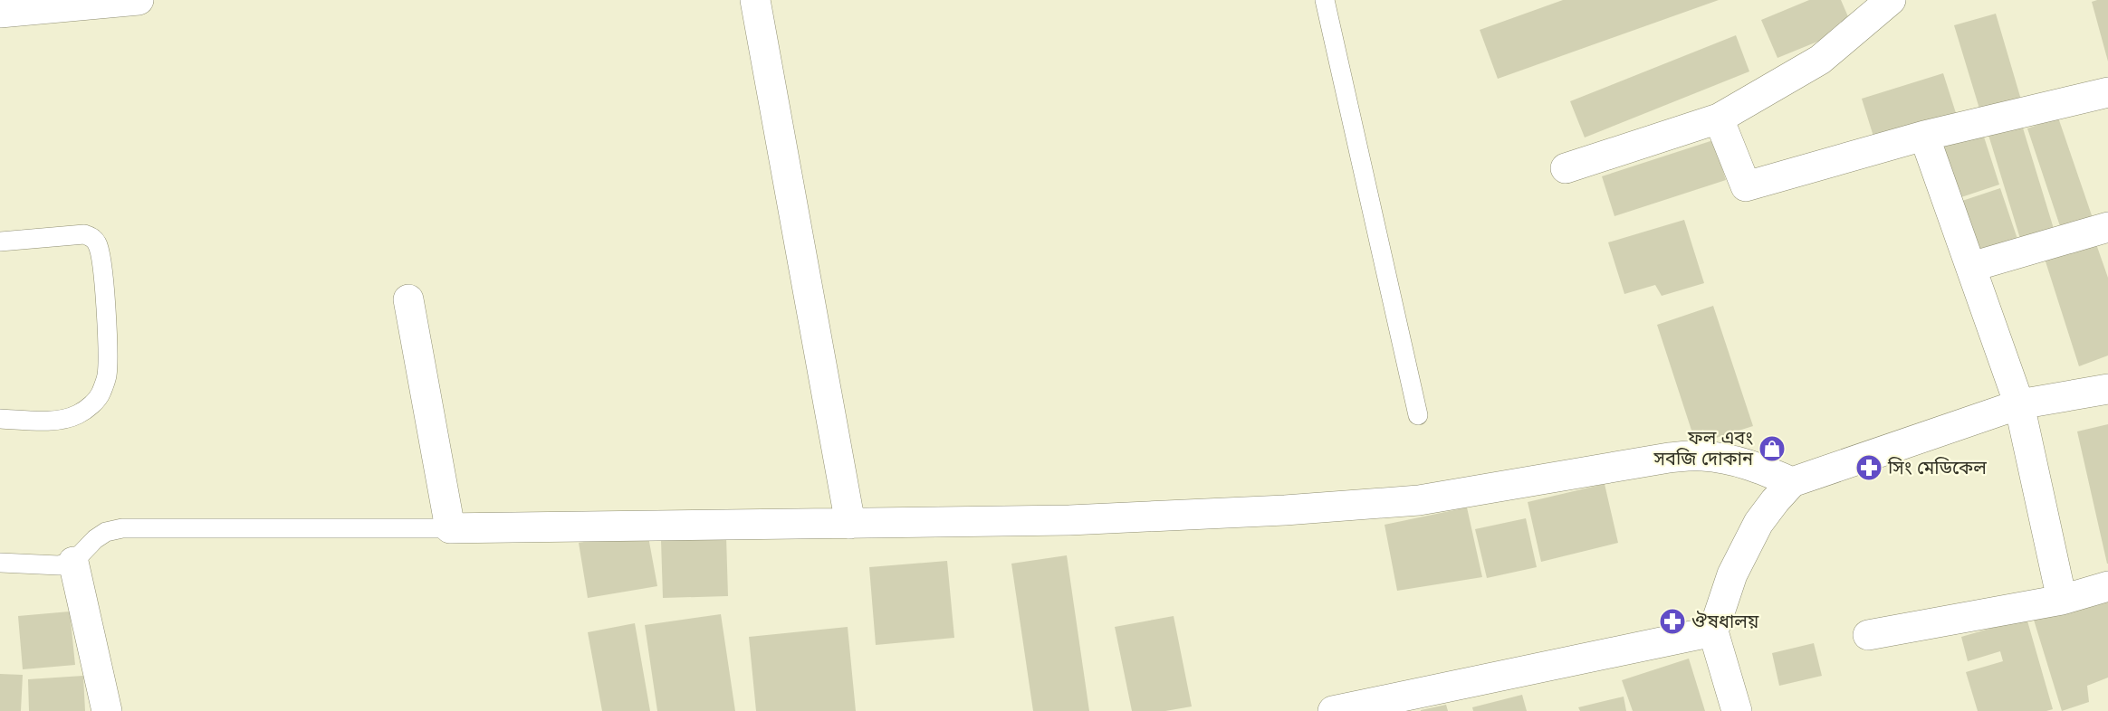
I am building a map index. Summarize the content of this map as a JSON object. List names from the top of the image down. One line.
{"places":{"shop":["ফল এবং সবজি দোকান"],"pharmacy":["সিং মেডিকেল","ঔষধালয়"]}}
